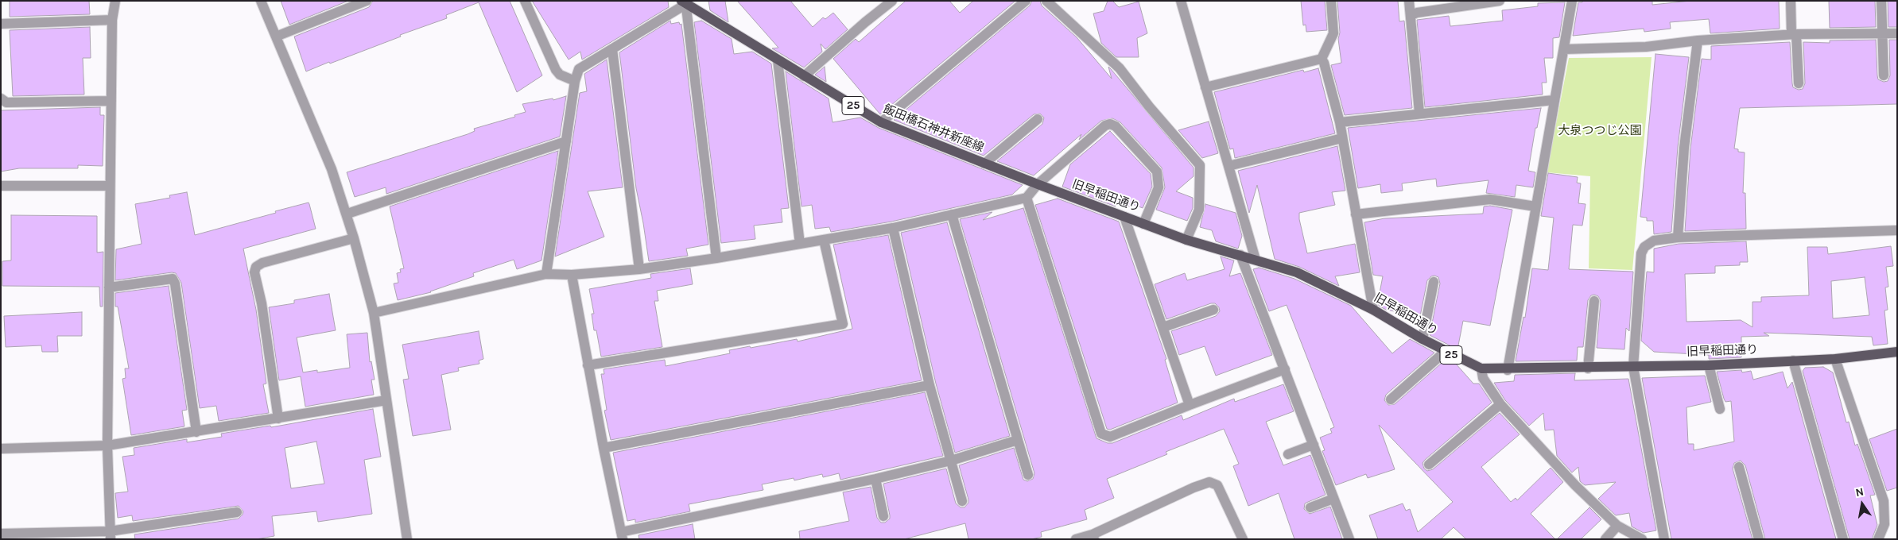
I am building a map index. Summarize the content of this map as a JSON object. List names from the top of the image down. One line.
{"streets":{"main road":["25","飯田橋石神井新座線","旧早稲田通り"]},"crossings":[["飯田橋石神井新座線","旧早稲田通り"]],"parks":["大泉つつじ公園"],"north":"top"}
